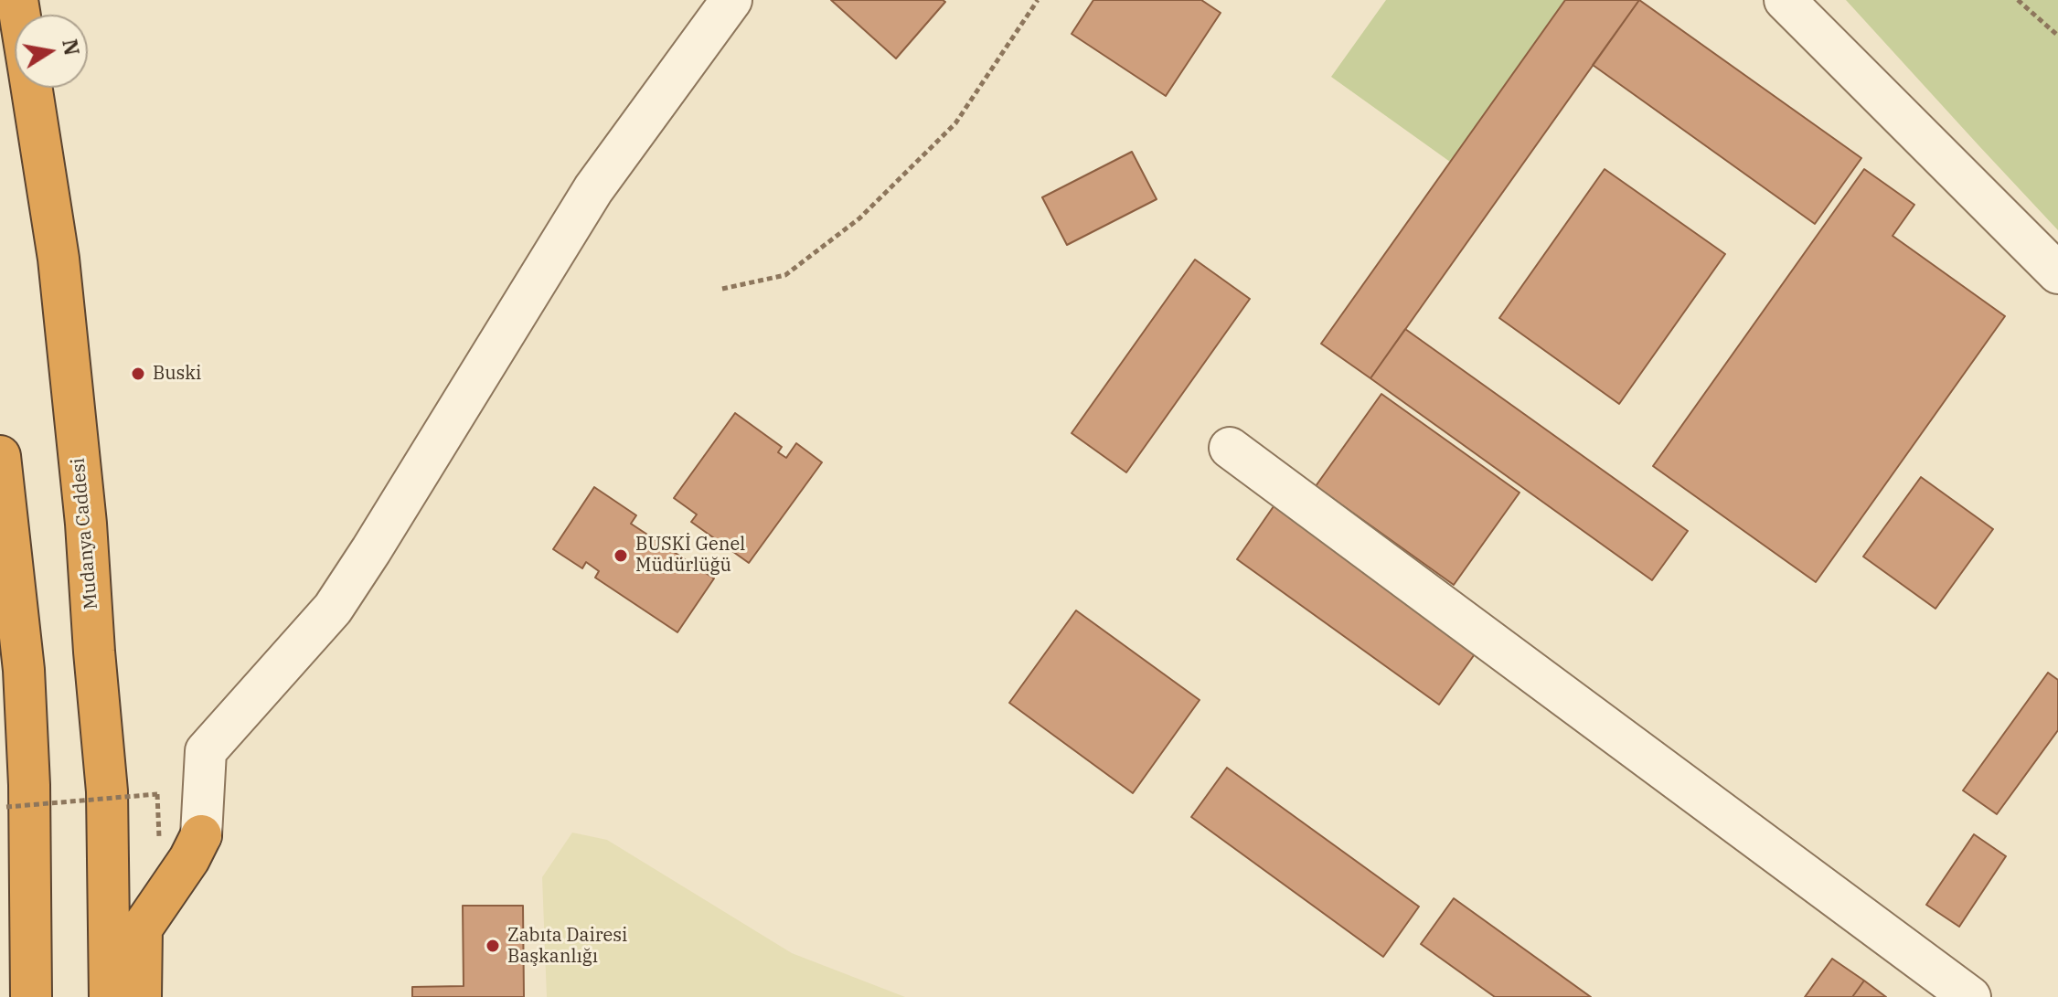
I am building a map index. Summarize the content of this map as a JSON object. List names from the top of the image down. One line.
{"streets":{"highway":["Mudanya Caddesi"]},"places":["Buski","BUSKİ Genel Müdürlüğü","Zabıta Dairesi Başkanlığı"],"north":"right"}
